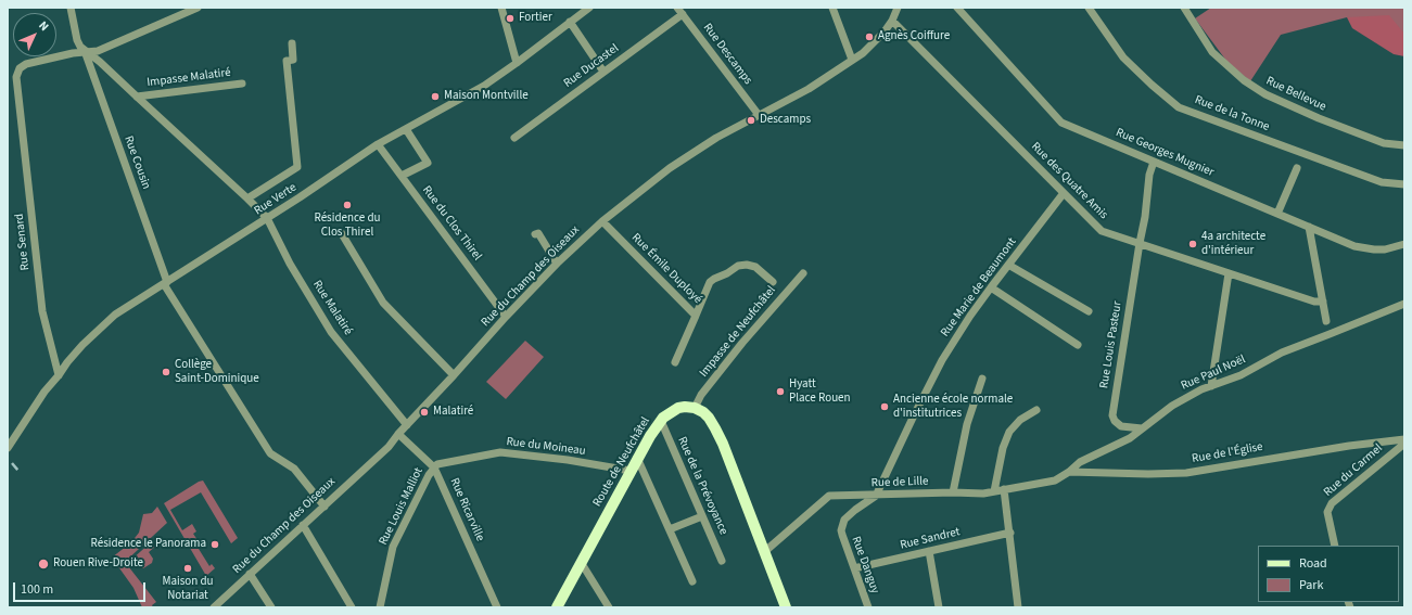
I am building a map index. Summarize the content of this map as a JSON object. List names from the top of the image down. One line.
{"streets":{"main road":["Route de Neufchâtel"],"street":["Rue Descamps","Rue Ducastel","Impasse Malatiré","Rue Bellevue","Rue de la Tonne","Rue Georges Mugnier","Rue Cousin","Rue des Quatre Amis","Rue Verte","Rue du Clos Thirel","Rue Senard","Rue Émile Duployé","Rue du Champ des Oiseaux","Rue Marie de Beaumont","Rue Malatiré","Impasse de Neufchâtel","Rue Louis Pasteur","Rue Paul Noël","Rue du Moineau","Rue de l'Église","Rue du Carmel","Rue de Lille","Rue de la Prévoyance","Rue Louis Malliot","Rue Ricarville","Rue Sandret","Rue Danguy"]},"crossings":[["Rue Descamps","Rue Ducastel"],["Rue Descamps","Rue du Champ des Oiseaux"],["Impasse Malatiré","Rue Malatiré"],["Rue Georges Mugnier","Rue Louis Pasteur"],["Rue Cousin","Rue Verte"],["Rue Cousin","Rue Senard"],["Rue Cousin","Rue du Champ des Oiseaux"],["Rue Cousin","Rue Malatiré"],["Rue des Quatre Amis","Rue du Champ des Oiseaux"],["Rue des Quatre Amis","Rue Marie de Beaumont"],["Rue des Quatre Amis","Rue Louis Pasteur"],["Rue Verte","Rue du Clos Thirel"],["Rue Verte","Rue Senard"],["Rue Verte","Rue Malatiré"],["Rue du Clos Thirel","Rue du Champ des Oiseaux"],["Rue Senard","Rue Malatiré"],["Rue Émile Duployé","Rue du Champ des Oiseaux"],["Rue du Champ des Oiseaux","Rue Malatiré"],["Rue du Champ des Oiseaux","Rue Ricarville"],["Rue Marie de Beaumont","Rue de Lille"],["Rue Marie de Beaumont","Rue Danguy"],["Impasse de Neufchâtel","Route de Neufchâtel"],["Rue Louis Pasteur","Rue Paul Noël"],["Rue Paul Noël","Rue de l'Église"],["Rue Paul Noël","Rue de Lille"],["Rue du Moineau","Route de Neufchâtel"],["Rue du Moineau","Rue Louis Malliot"],["Rue du Moineau","Rue Ricarville"],["Rue de l'Église","Rue de Lille"],["Route de Neufchâtel","Rue de la Prévoyance"],["Rue de Lille","Rue Danguy"],["Rue Louis Malliot","Rue Ricarville"],["Rue Sandret","Rue Danguy"]],"places":["Fortier","Agnès Coiffure","Maison Montville","Descamps","Résidence du Clos Thirel","4a architecte d'intérieur","Collège Saint-Dominique","Hyatt Place Rouen","Ancienne école normale d'institutrices","Malatiré","Résidence le Panorama","Rouen Rive-Droite","Maison du Notariat"],"legend":["Road","Park"],"scale_bar":"100 m","north":"top right"}
